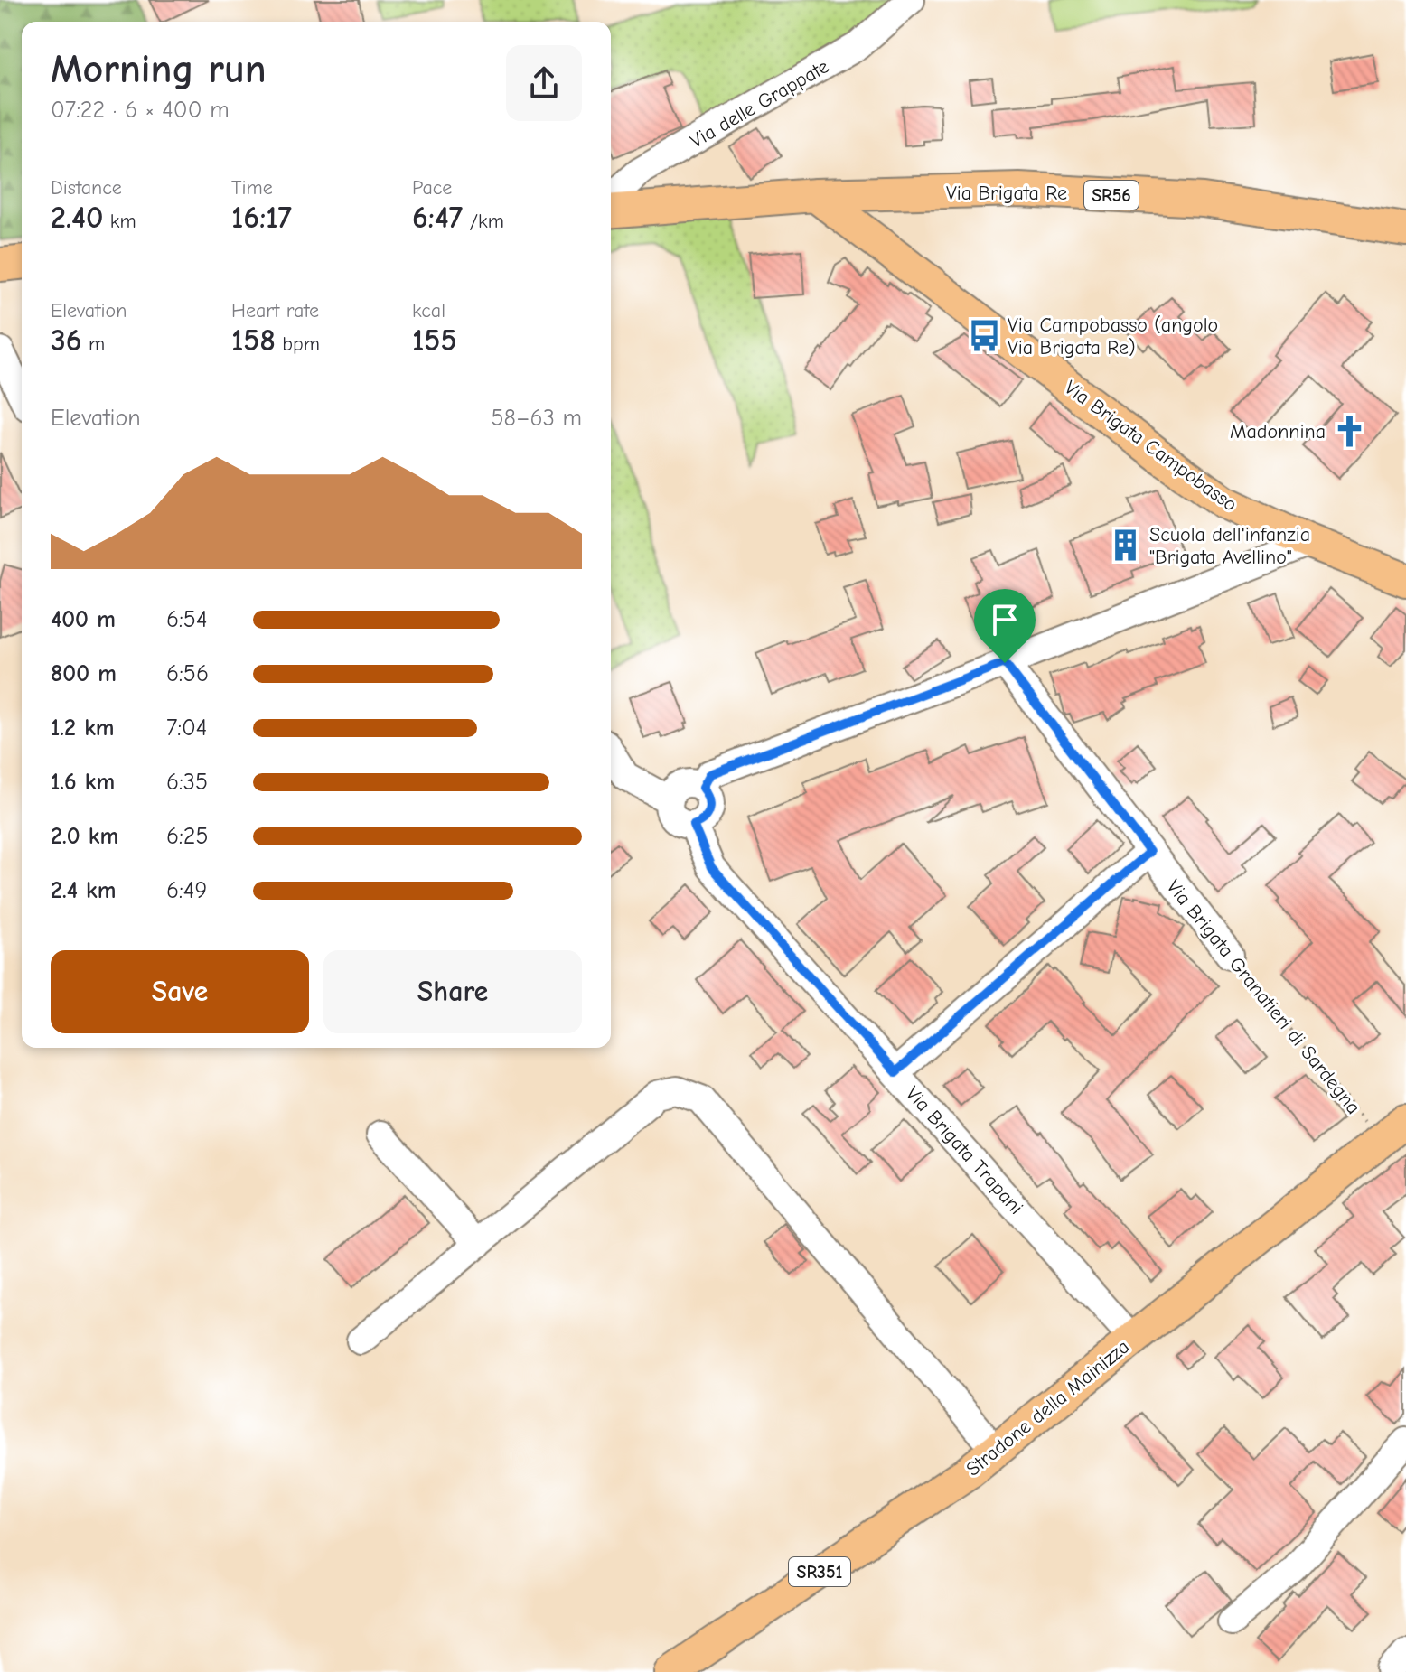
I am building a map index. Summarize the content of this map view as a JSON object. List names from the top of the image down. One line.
{"streets":{"main road":["Via Brigata Re","SR56","Via Brigata Campobasso","Stradone della Mainizza","SR351"],"street":["Via delle Grappate","Via Brigata Granatieri di Sardegna","Via Brigata Trapani"]},"crossings":[["Via Brigata Re","Via Brigata Campobasso"],["Via Brigata Granatieri di Sardegna","Stradone della Mainizza"],["Via Brigata Trapani","Stradone della Mainizza"]],"places":{"bus stop":["Via Campobasso (angolo Via Brigata Re)"],"church":["Madonnina"],"building":["Scuola dell'infanzia \"Brigata Avellino\""]},"page":{"heading":["Morning run","07:22 · 6 × 400 m"],"stats":[["Distance","2.40 km"],["Time","16:17"],["Pace","6:47 /km"],["Elevation","36 m"],["Heart rate","158 bpm"],["kcal","155"]],"chart":["Elevation","58–63 m"],"list":[{"name":"400 m","note":"6:54"},{"name":"800 m","note":"6:56"},{"name":"1.2 km","note":"7:04"},{"name":"1.6 km","note":"6:35"},{"name":"2.0 km","note":"6:25"},{"name":"2.4 km","note":"6:49"}],"buttons":["Save","Share"]}}
